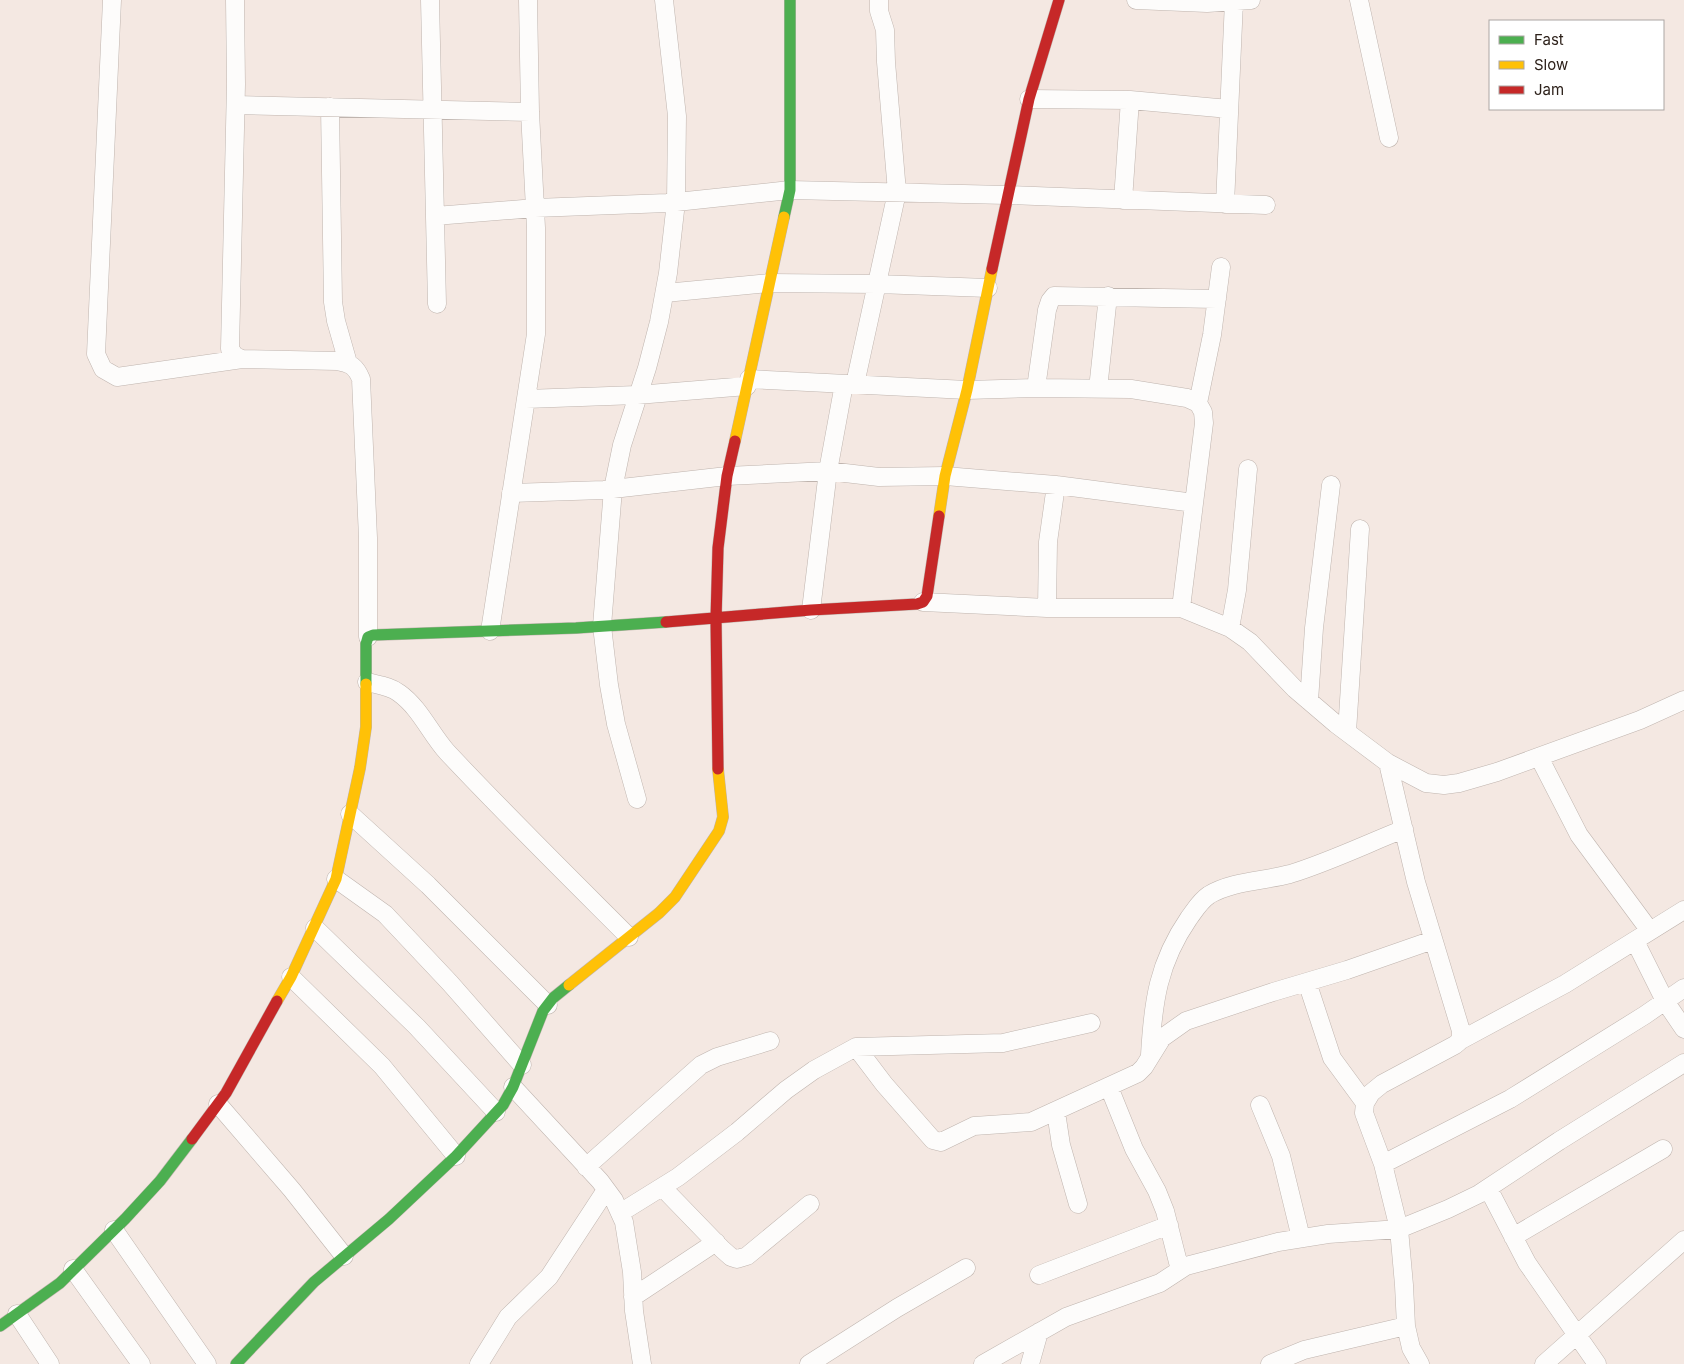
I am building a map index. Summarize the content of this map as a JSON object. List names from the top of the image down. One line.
{"legend":["Fast","Slow","Jam"]}
